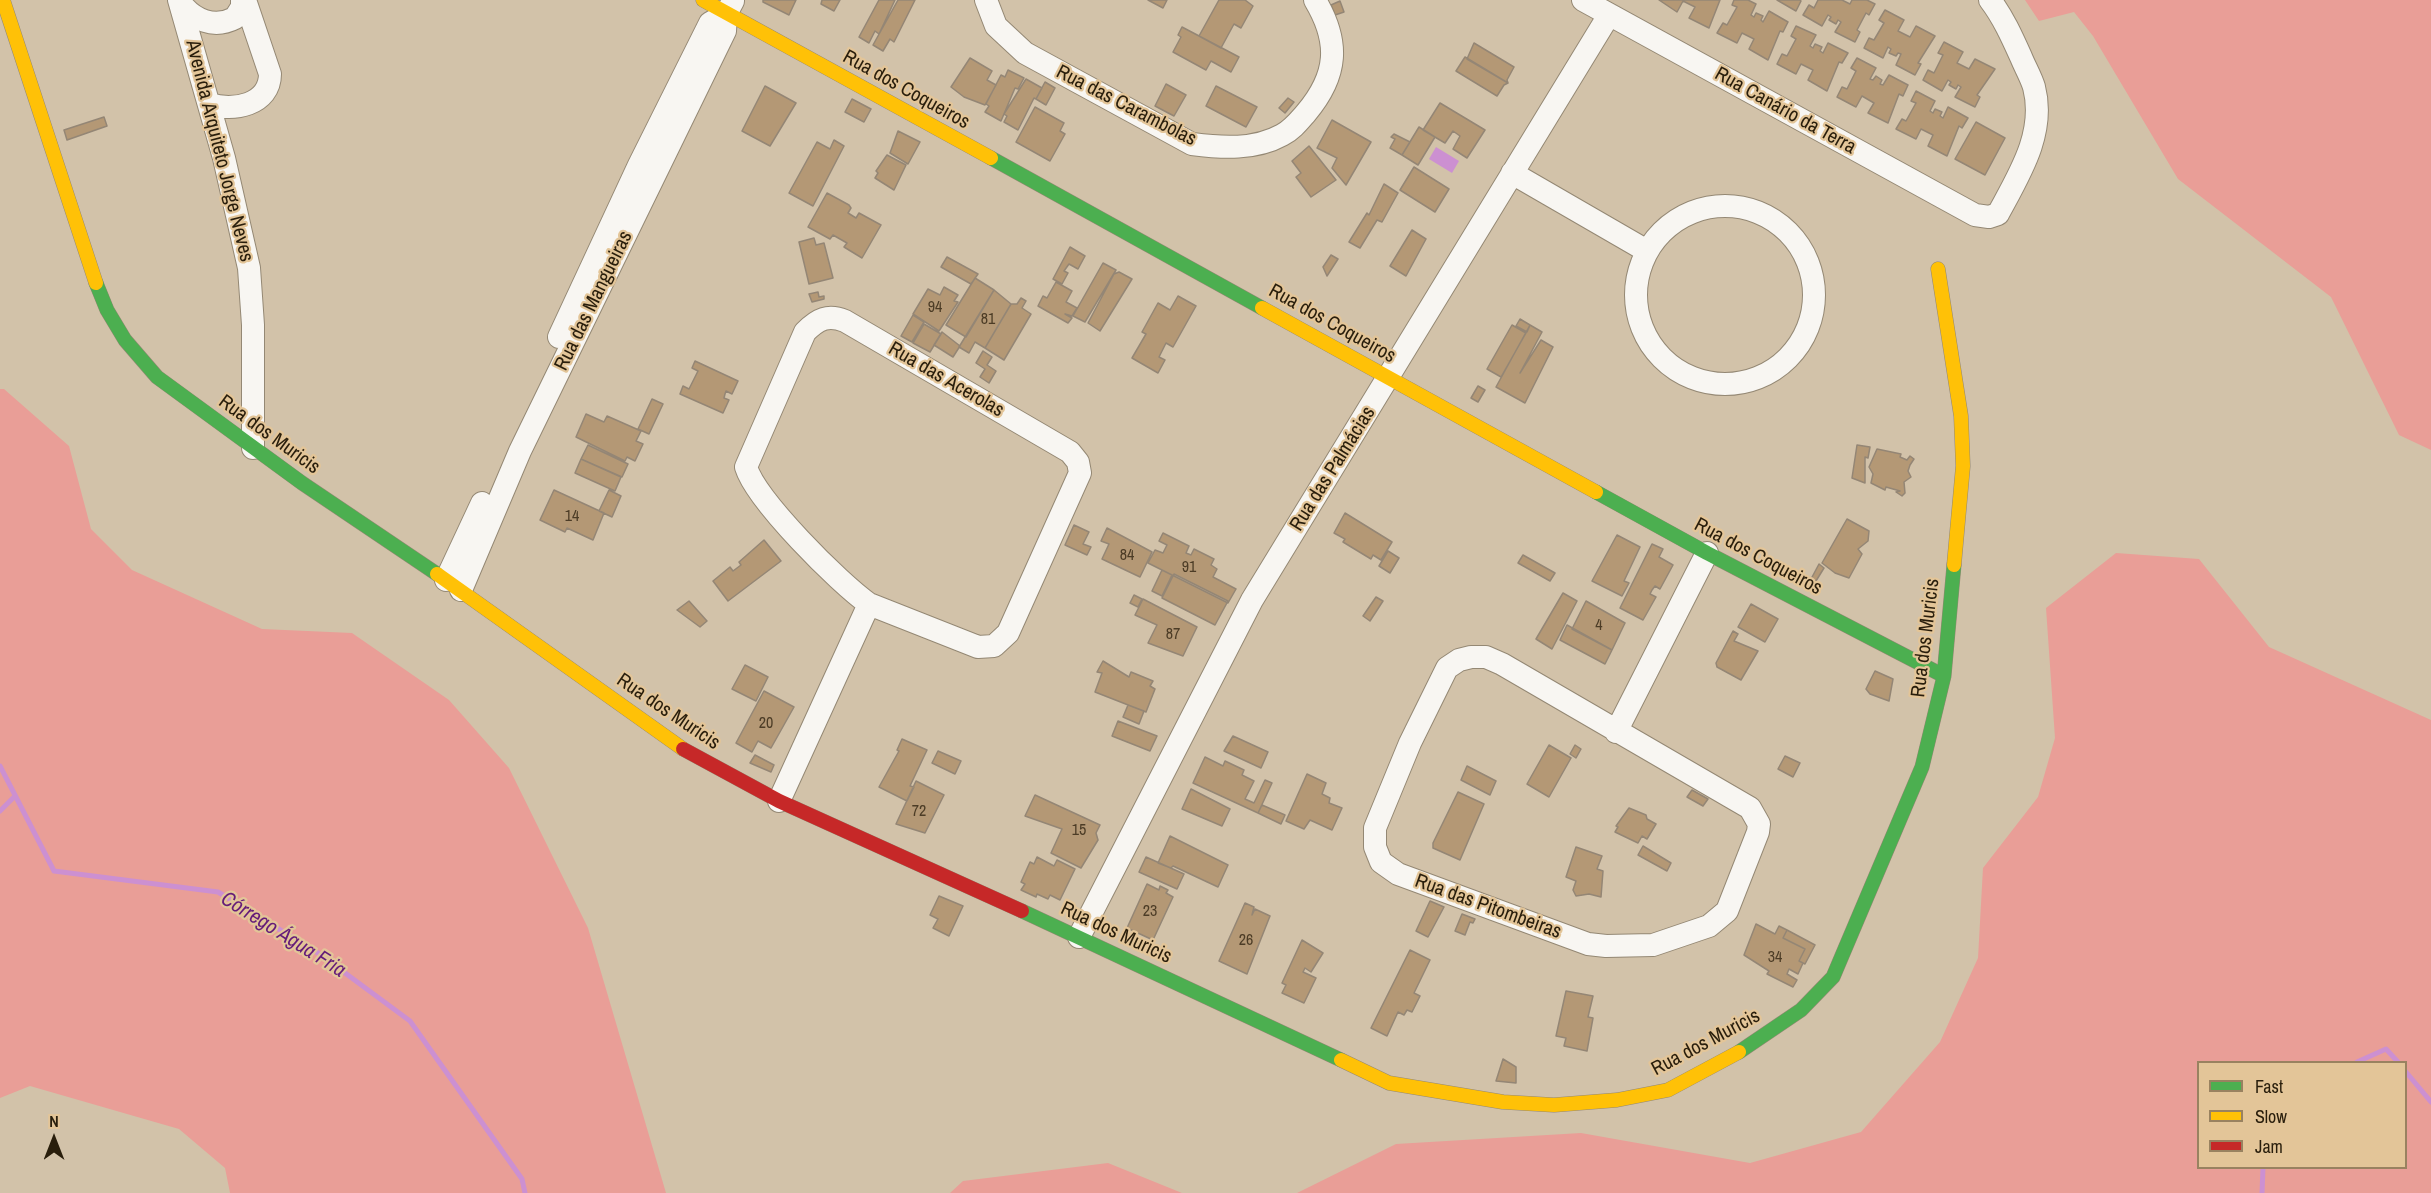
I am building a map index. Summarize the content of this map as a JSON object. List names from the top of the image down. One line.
{"streets":{"street":["Rua dos Coqueiros","Rua das Carambolas","Rua Canário da Terra","Avenida Arquiteto Jorge Neves","Rua das Mangueiras","Rua das Acerolas","Rua dos Muricis","Rua das Palmácias","Rua das Pitombeiras"]},"crossings":[["Rua dos Coqueiros","Rua das Mangueiras"],["Rua dos Coqueiros","Rua dos Muricis"],["Rua dos Coqueiros","Rua das Palmácias"],["Rua Canário da Terra","Rua das Palmácias"],["Avenida Arquiteto Jorge Neves","Rua dos Muricis"],["Rua das Mangueiras","Rua dos Muricis"],["Rua dos Muricis","Rua das Palmácias"]],"water":["Córrego Água Fria"],"house_numbers":["94","81","14","84","91","4","87","20","72","15","23","26","34"],"legend":["Fast","Slow","Jam"],"north":"top"}
